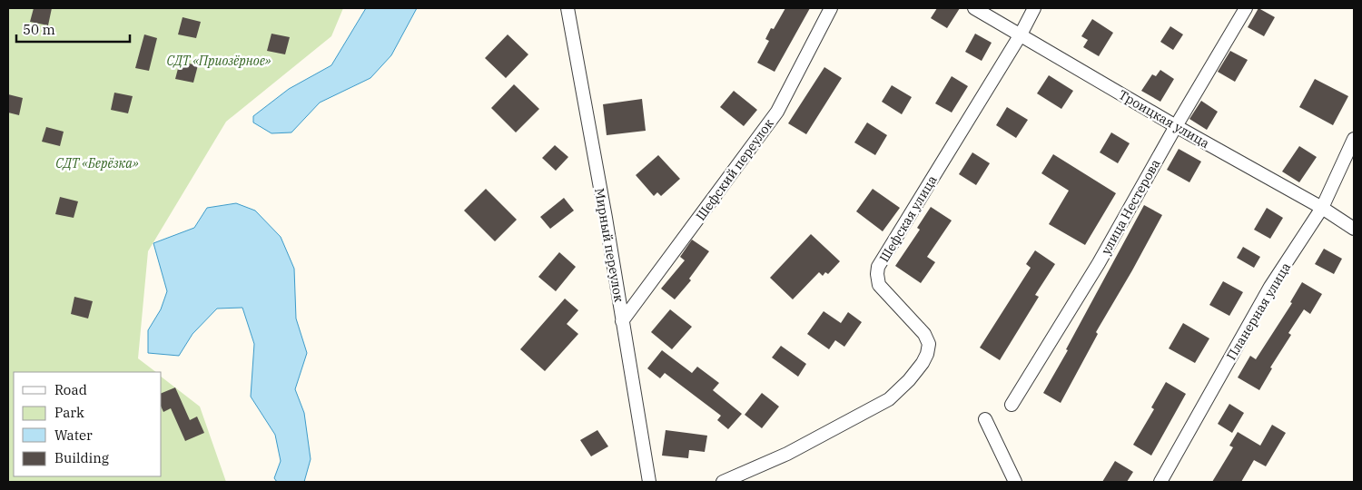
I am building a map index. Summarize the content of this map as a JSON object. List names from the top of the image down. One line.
{"streets":{"street":["Троицкая улица","Шефский переулок","улица Нестерова","Шефская улица","Мирный переулок","Планерная улица"]},"crossings":[["Троицкая улица","улица Нестерова"],["Троицкая улица","Шефская улица"],["Троицкая улица","Планерная улица"],["Шефский переулок","Мирный переулок"]],"parks":["СДТ «Приозёрное»","СДТ «Берёзка»"],"legend":["Road","Park","Water","Building"],"scale_bar":"50 m"}
